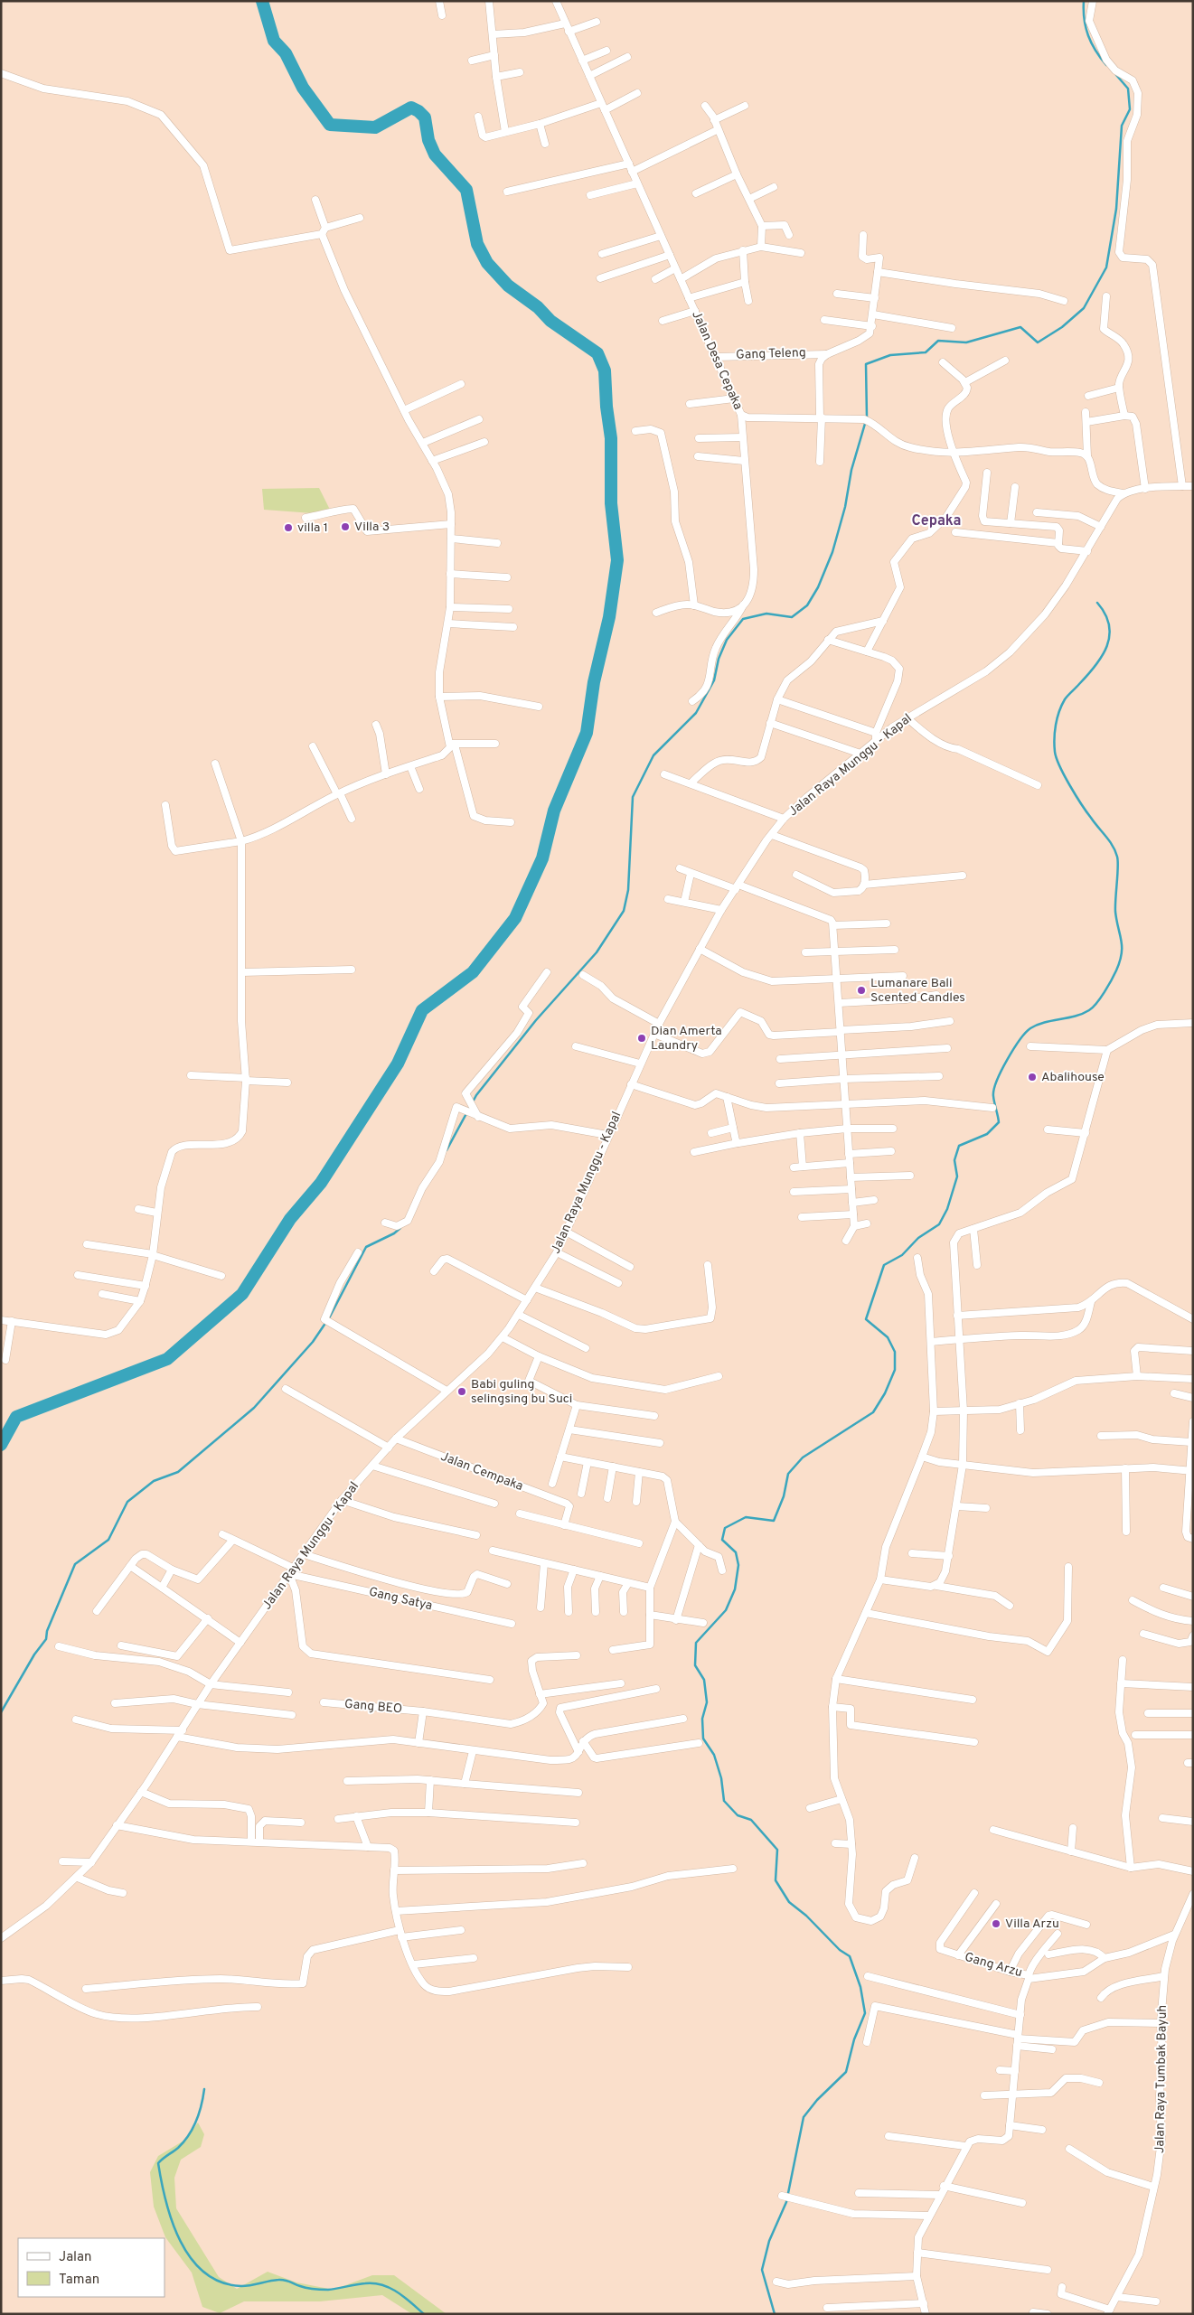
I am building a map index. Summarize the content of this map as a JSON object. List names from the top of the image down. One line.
{"streets":{"street":["Gang Teleng","Jalan Desa Cepaka","Jalan Raya Munggu - Kapal","Jalan Cempaka","Gang Satya","Gang BEO","Gang Arzu","Jalan Raya Tumbak Bayuh"]},"crossings":[["Gang Teleng","Jalan Desa Cepaka"],["Jalan Raya Munggu - Kapal","Jalan Cempaka"],["Jalan Raya Munggu - Kapal","Gang Satya"]],"districts":["Cepaka"],"places":["Villa 3","villa 1","Lumanare Bali Scented Candles","Dian Amerta Laundry","Abalihouse","Babi guling selingsing bu Suci","Villa Arzu"],"legend":["Jalan","Taman"]}
